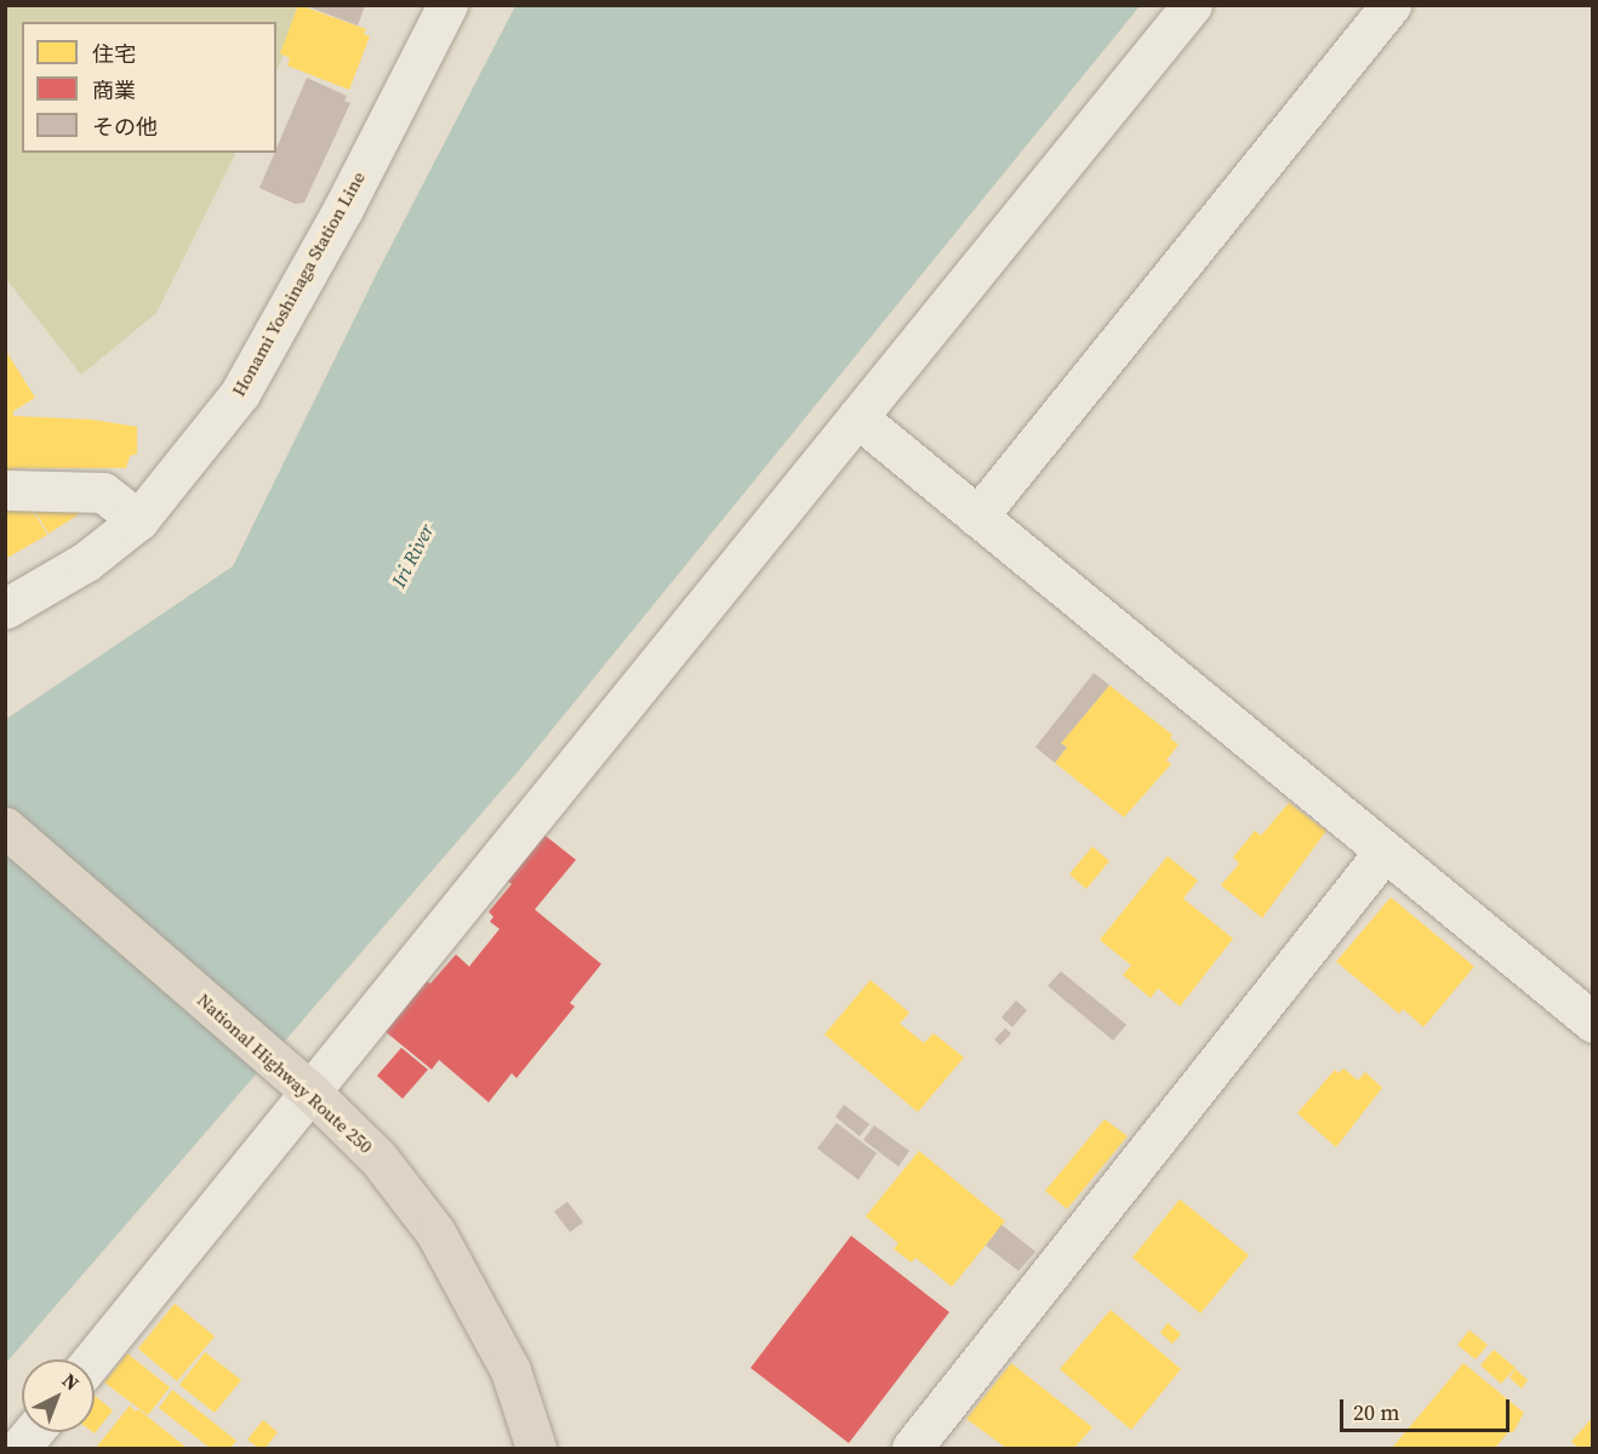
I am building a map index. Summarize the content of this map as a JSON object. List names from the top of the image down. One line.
{"streets":{"highway":["National Highway Route 250"],"street":["Honami Yoshinaga Station Line"]},"water":["Iri River"],"legend":["住宅","商業","その他"],"scale_bar":"20 m","north":"top right"}
